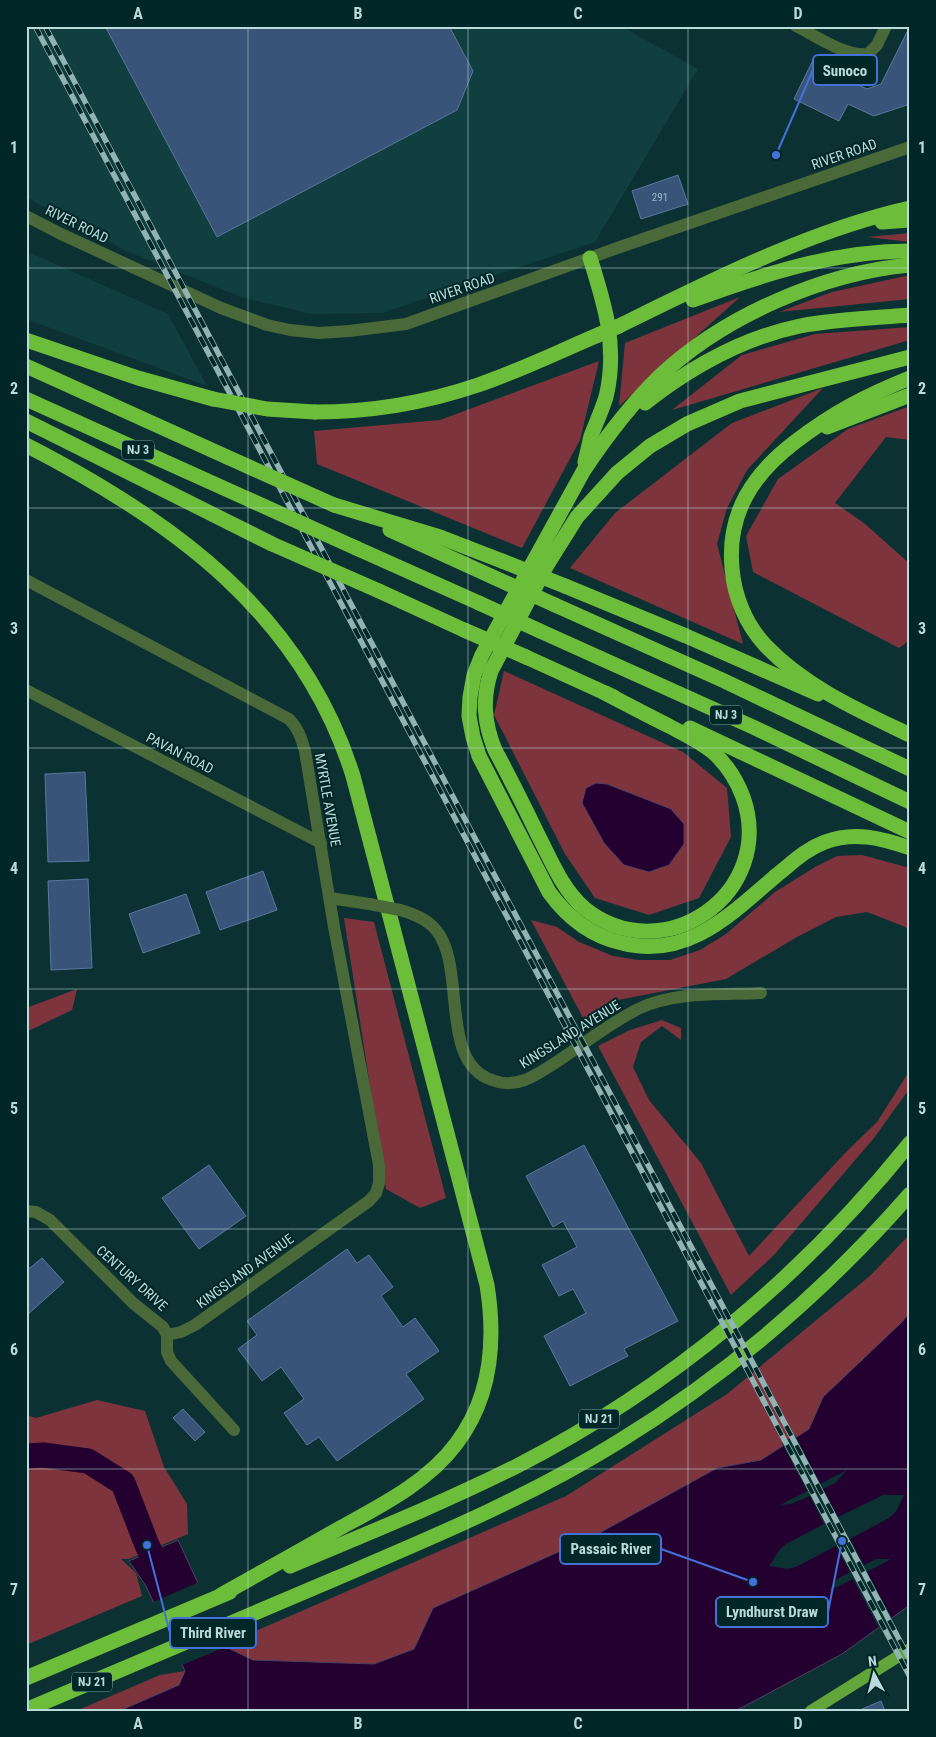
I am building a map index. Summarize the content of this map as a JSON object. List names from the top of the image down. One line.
{"streets":{"highway":["NJ 3","NJ 21"],"street":["RIVER ROAD","PAVAN ROAD","MYRTLE AVENUE","KINGSLAND AVENUE","CENTURY DRIVE"]},"crossings":[["PAVAN ROAD","MYRTLE AVENUE"],["MYRTLE AVENUE","KINGSLAND AVENUE"],["KINGSLAND AVENUE","CENTURY DRIVE"]],"places":["Sunoco","Lyndhurst Draw","Third River","Passaic River"],"house_numbers":["291"],"north":"top","grid":{"columns":["A","B","C","D"],"rows":["1","2","3","4","5","6","7"]}}
